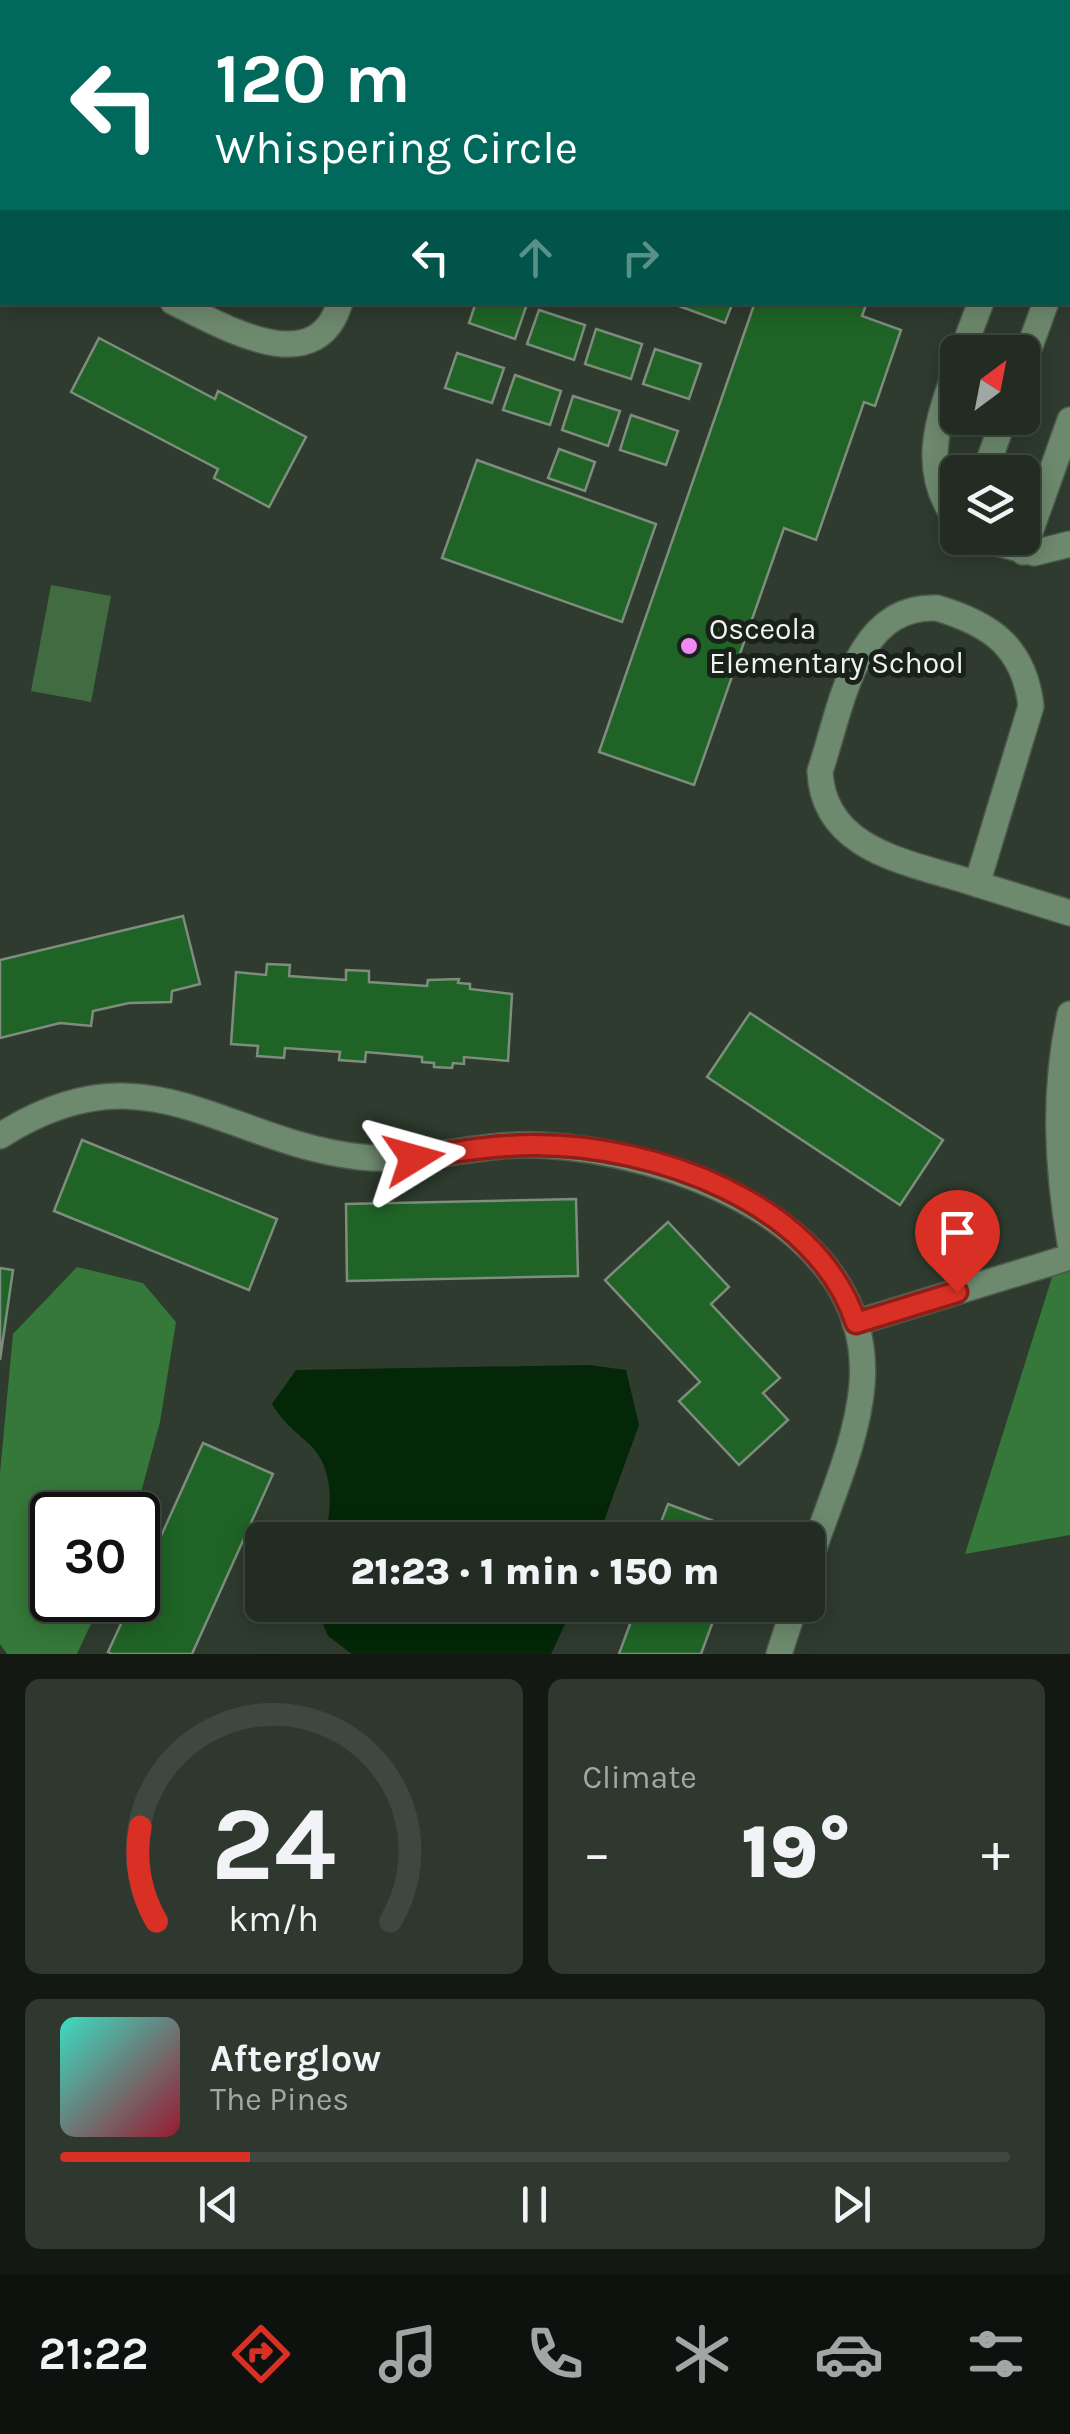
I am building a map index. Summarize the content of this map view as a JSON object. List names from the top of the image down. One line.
{"places":["Osceola Elementary School"],"north":"top right","page":{"turn":["120 m","Whispering Circle"],"limit":"30","trip":"21:23 · 1 min · 150 m","tile":"Climate","heat":["−","19°","+"],"song":["Afterglow","The Pines"],"tabs":"21:22","gauge":["24","km/h"]}}
